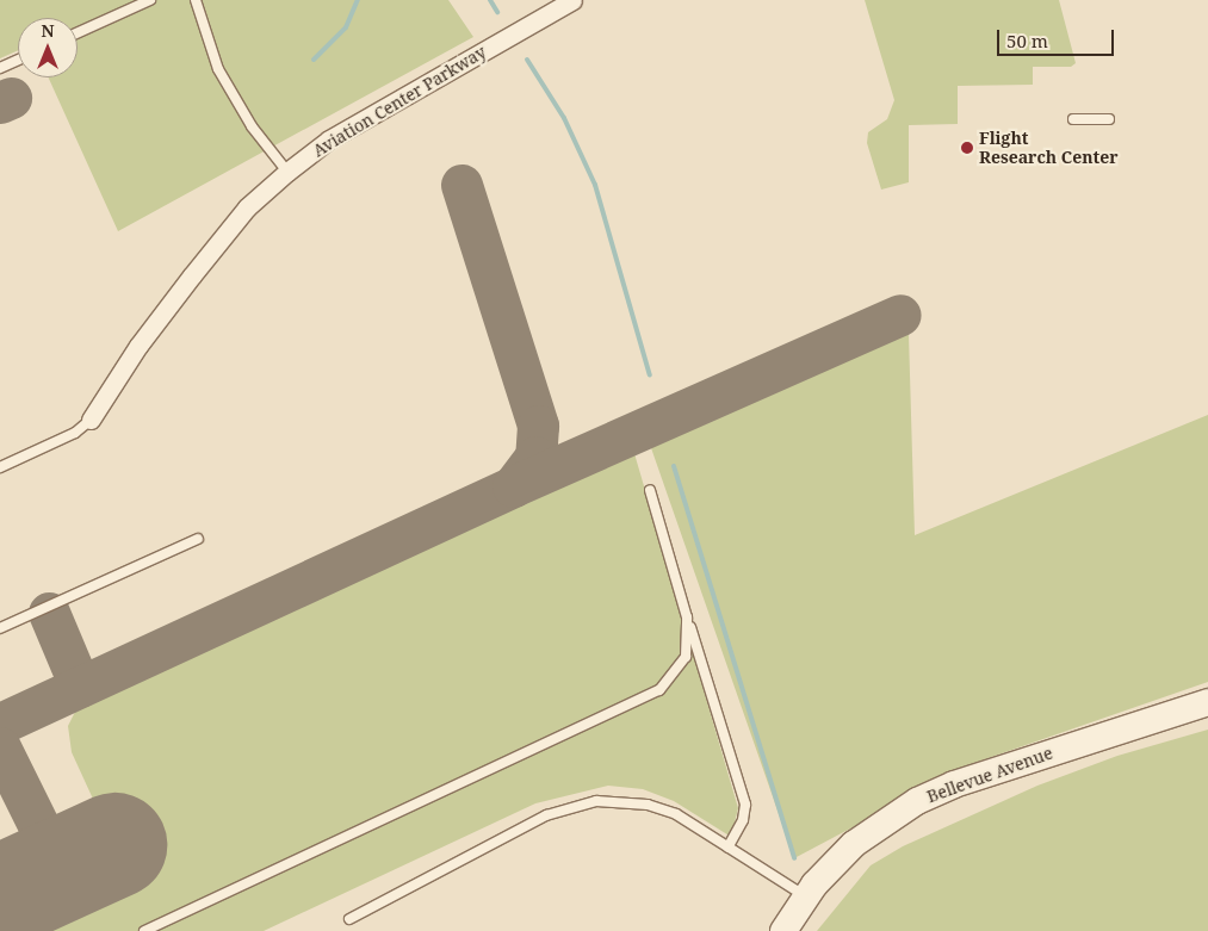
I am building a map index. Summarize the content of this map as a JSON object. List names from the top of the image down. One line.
{"streets":{"street":["Aviation Center Parkway","Bellevue Avenue"]},"places":["Flight Research Center"],"scale_bar":"50 m","north":"top"}
